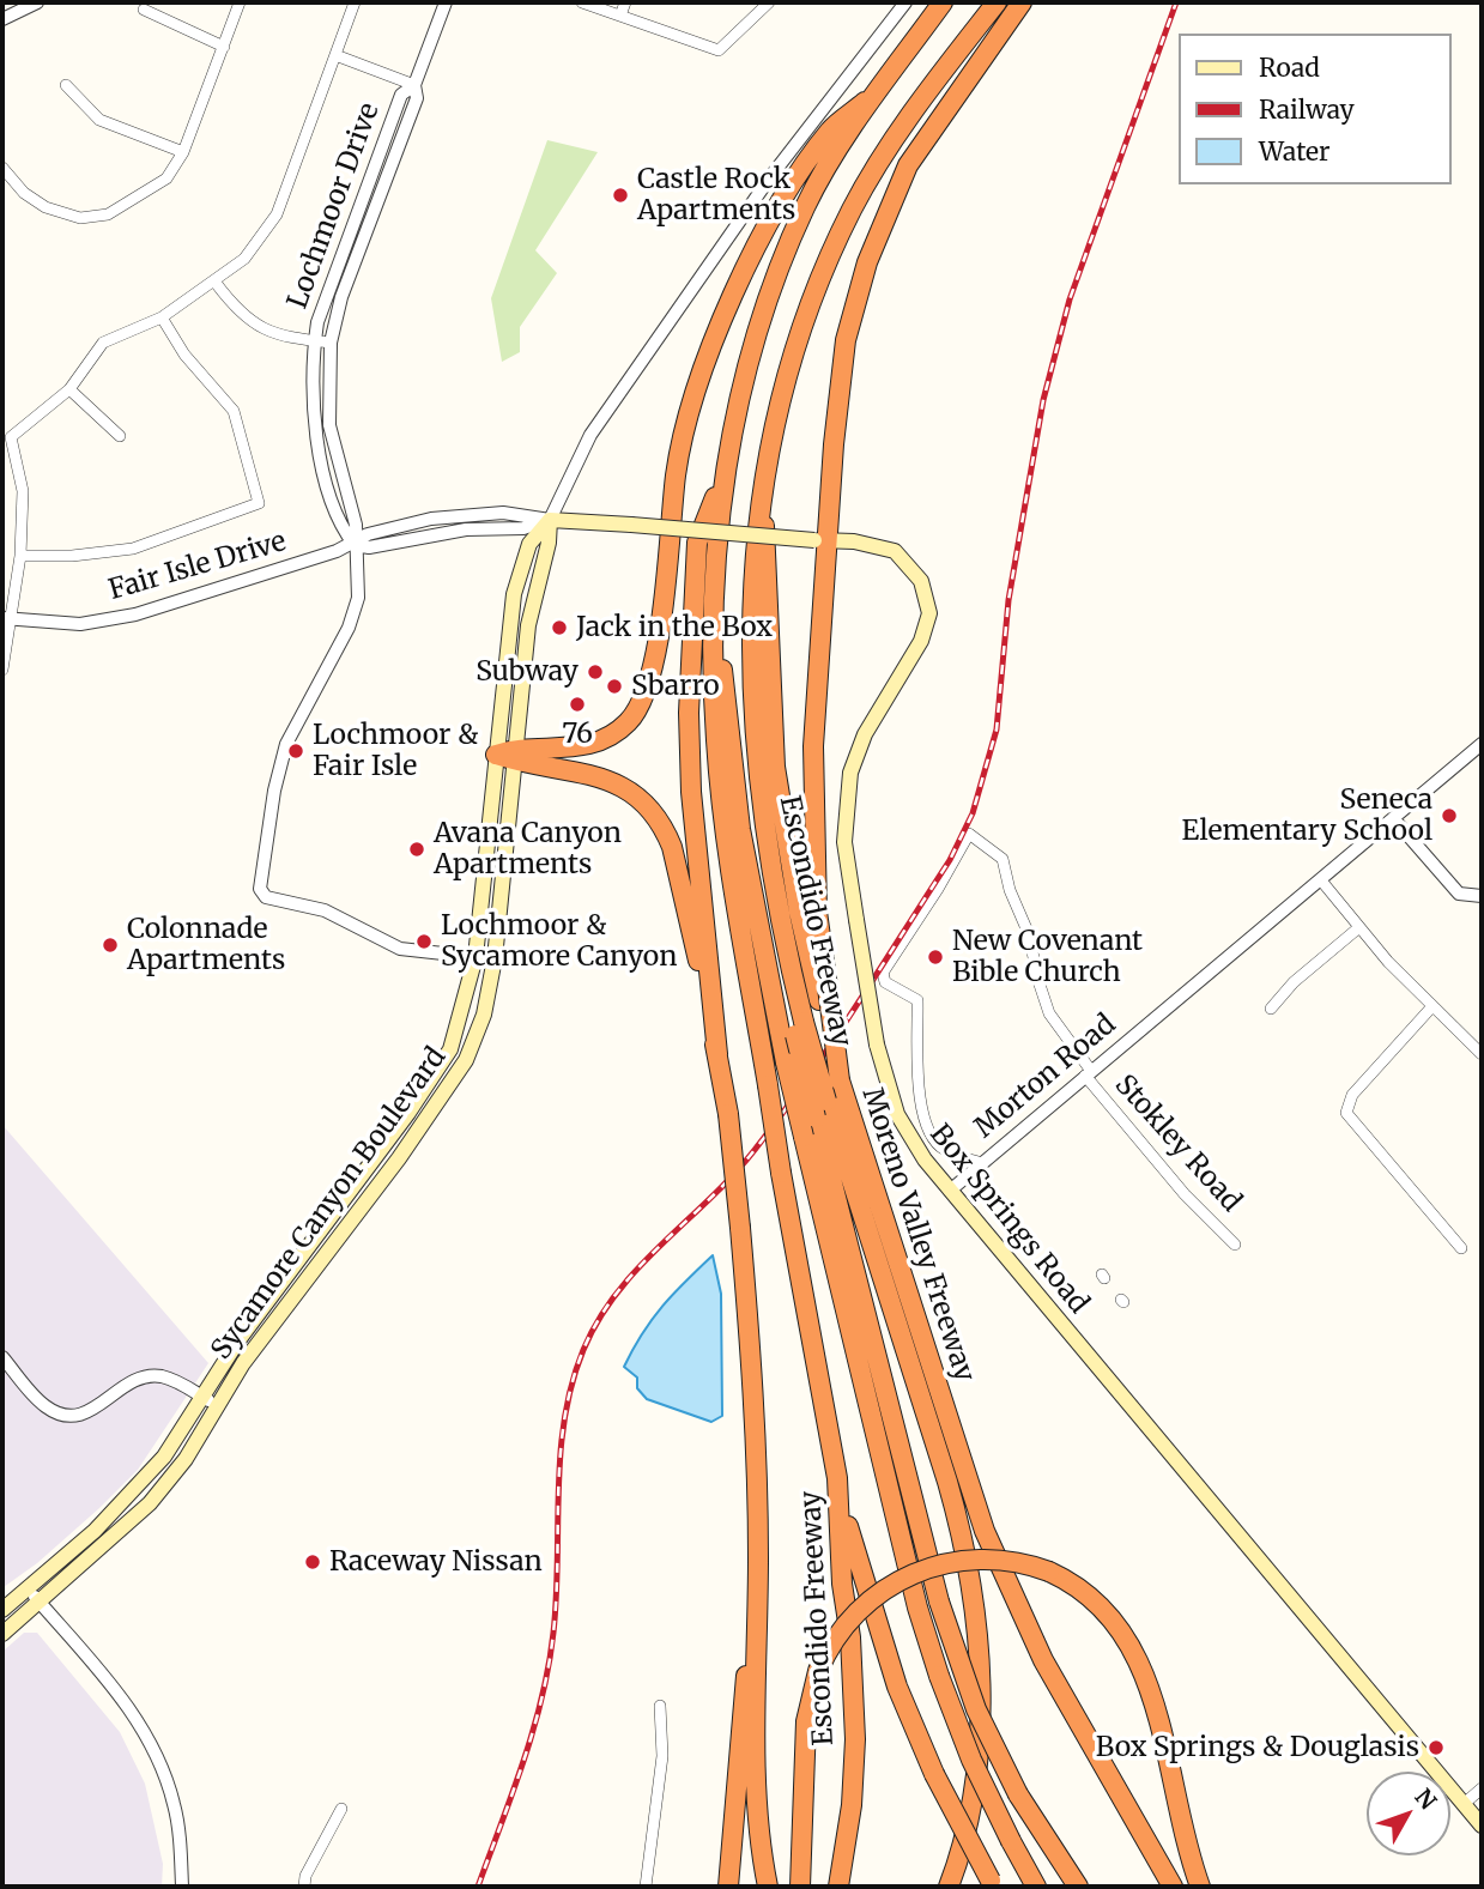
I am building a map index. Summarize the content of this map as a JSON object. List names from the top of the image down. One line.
{"streets":{"highway":["Escondido Freeway","Moreno Valley Freeway"],"main road":["Fair Isle Drive","Sycamore Canyon Boulevard","Box Springs Road"],"street":["Lochmoor Drive","Morton Road","Stokley Road"]},"crossings":[["Lochmoor Drive","Fair Isle Drive"],["Lochmoor Drive","Sycamore Canyon Boulevard"],["Fair Isle Drive","Sycamore Canyon Boulevard"],["Fair Isle Drive","Box Springs Road"],["Morton Road","Stokley Road"],["Morton Road","Box Springs Road"]],"places":["Castle Rock Apartments","Jack in the Box","Subway","Sbarro","76","Lochmoor & Fair Isle","Seneca Elementary School","Avana Canyon Apartments","Lochmoor & Sycamore Canyon","Colonnade Apartments","New Covenant Bible Church","Raceway Nissan","Box Springs & Douglasis"],"legend":["Road","Railway","Water"],"north":"top right"}
